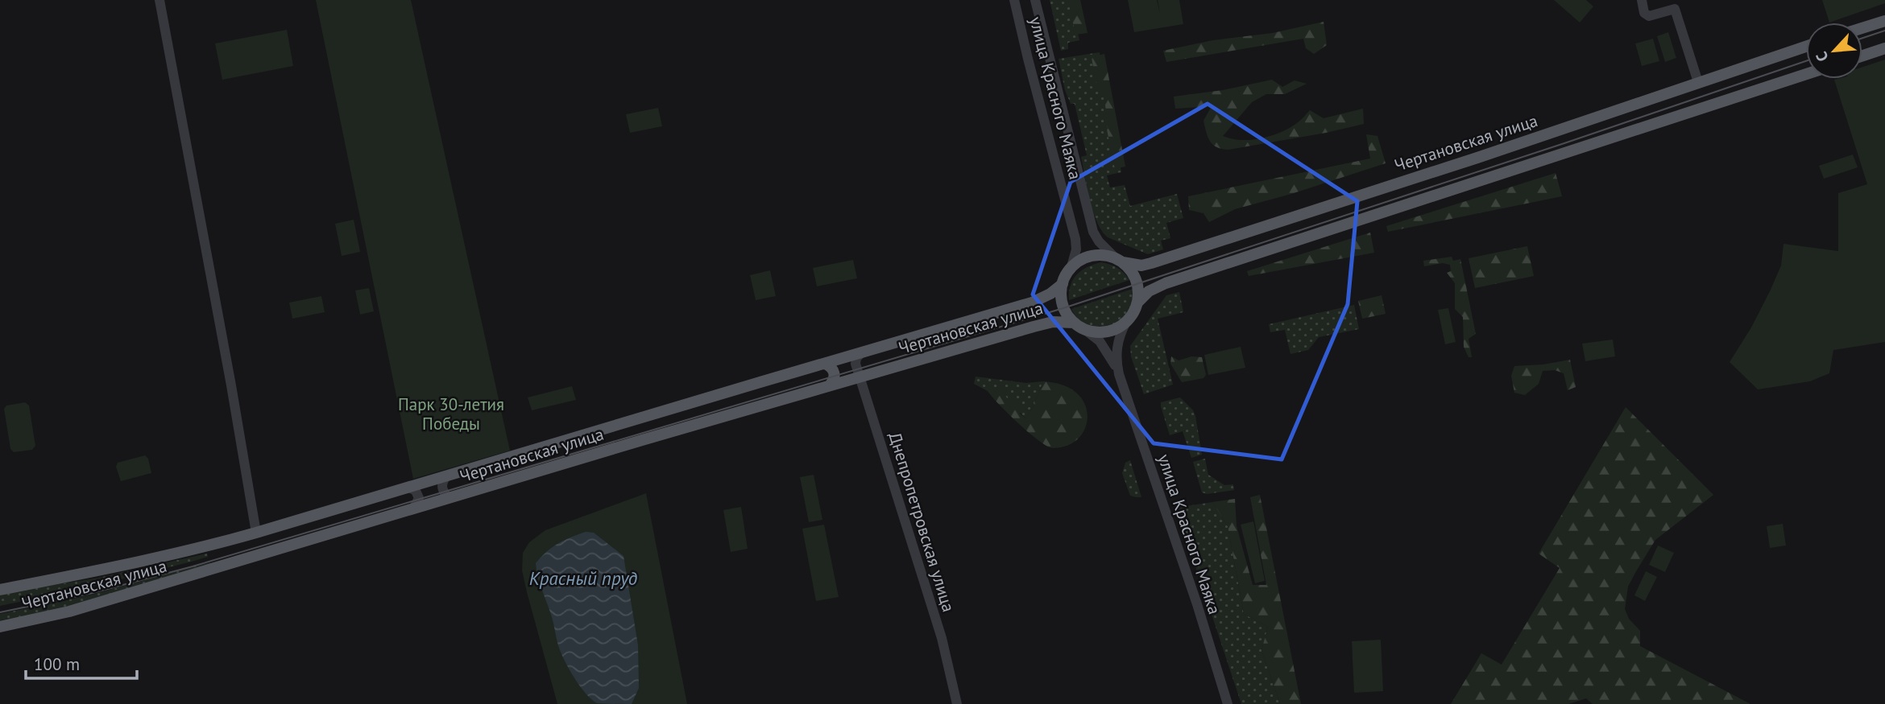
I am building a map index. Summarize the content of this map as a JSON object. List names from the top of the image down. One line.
{"streets":{"main road":["Чертановская улица"],"street":["улица Красного Маяка","Днепропетровская улица"]},"crossings":[["улица Красного Маяка","Чертановская улица"],["Чертановская улица","Днепропетровская улица"]],"water":["Красный пруд"],"parks":["Парк 30-летия Победы"],"scale_bar":"100 m","north":"bottom left"}
